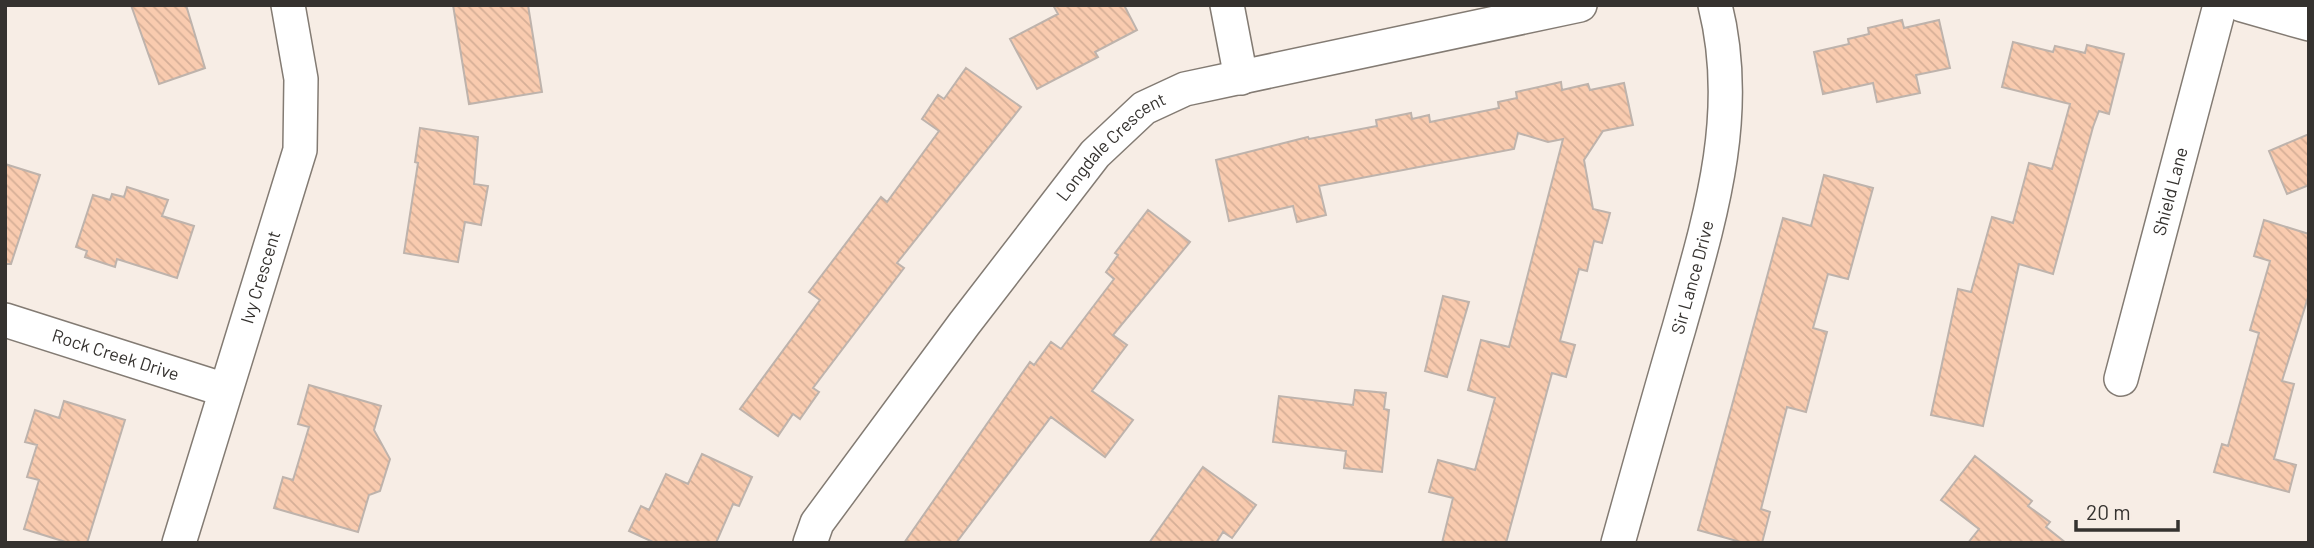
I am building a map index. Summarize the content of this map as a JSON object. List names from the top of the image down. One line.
{"streets":{"street":["Longdale Crescent","Shield Lane","Ivy Crescent","Sir Lance Drive","Rock Creek Drive"]},"crossings":[["Ivy Crescent","Rock Creek Drive"]],"scale_bar":"20 m"}
